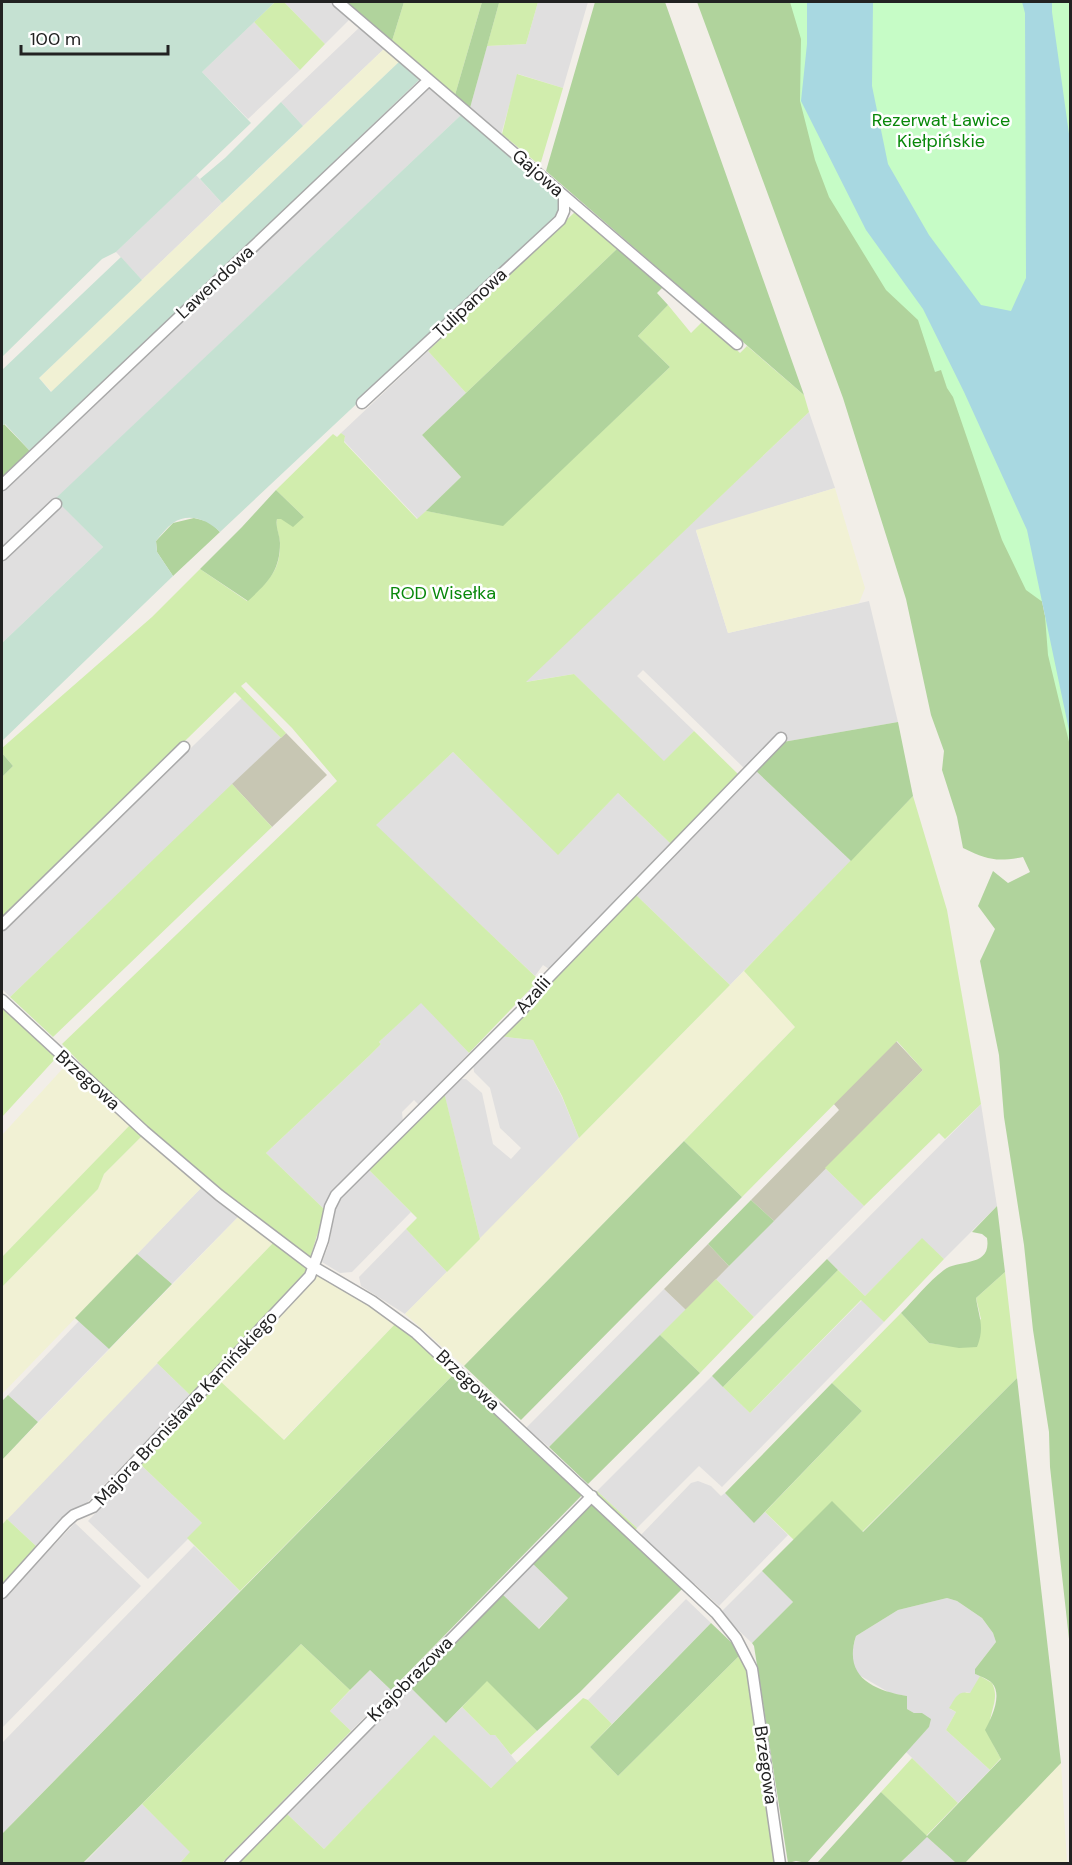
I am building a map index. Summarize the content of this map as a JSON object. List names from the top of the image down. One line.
{"streets":{"street":["Gajowa","Lawendowa","Tulipanowa","Azalii","Brzegowa","Majora Bronisława Kamińskiego","Krajobrazowa"]},"crossings":[["Gajowa","Lawendowa"],["Gajowa","Tulipanowa"],["Azalii","Brzegowa"],["Azalii","Majora Bronisława Kamińskiego"],["Brzegowa","Majora Bronisława Kamińskiego"],["Brzegowa","Krajobrazowa"]],"parks":["Rezerwat Ławice Kiełpińskie","ROD Wisełka"],"scale_bar":"100 m"}
